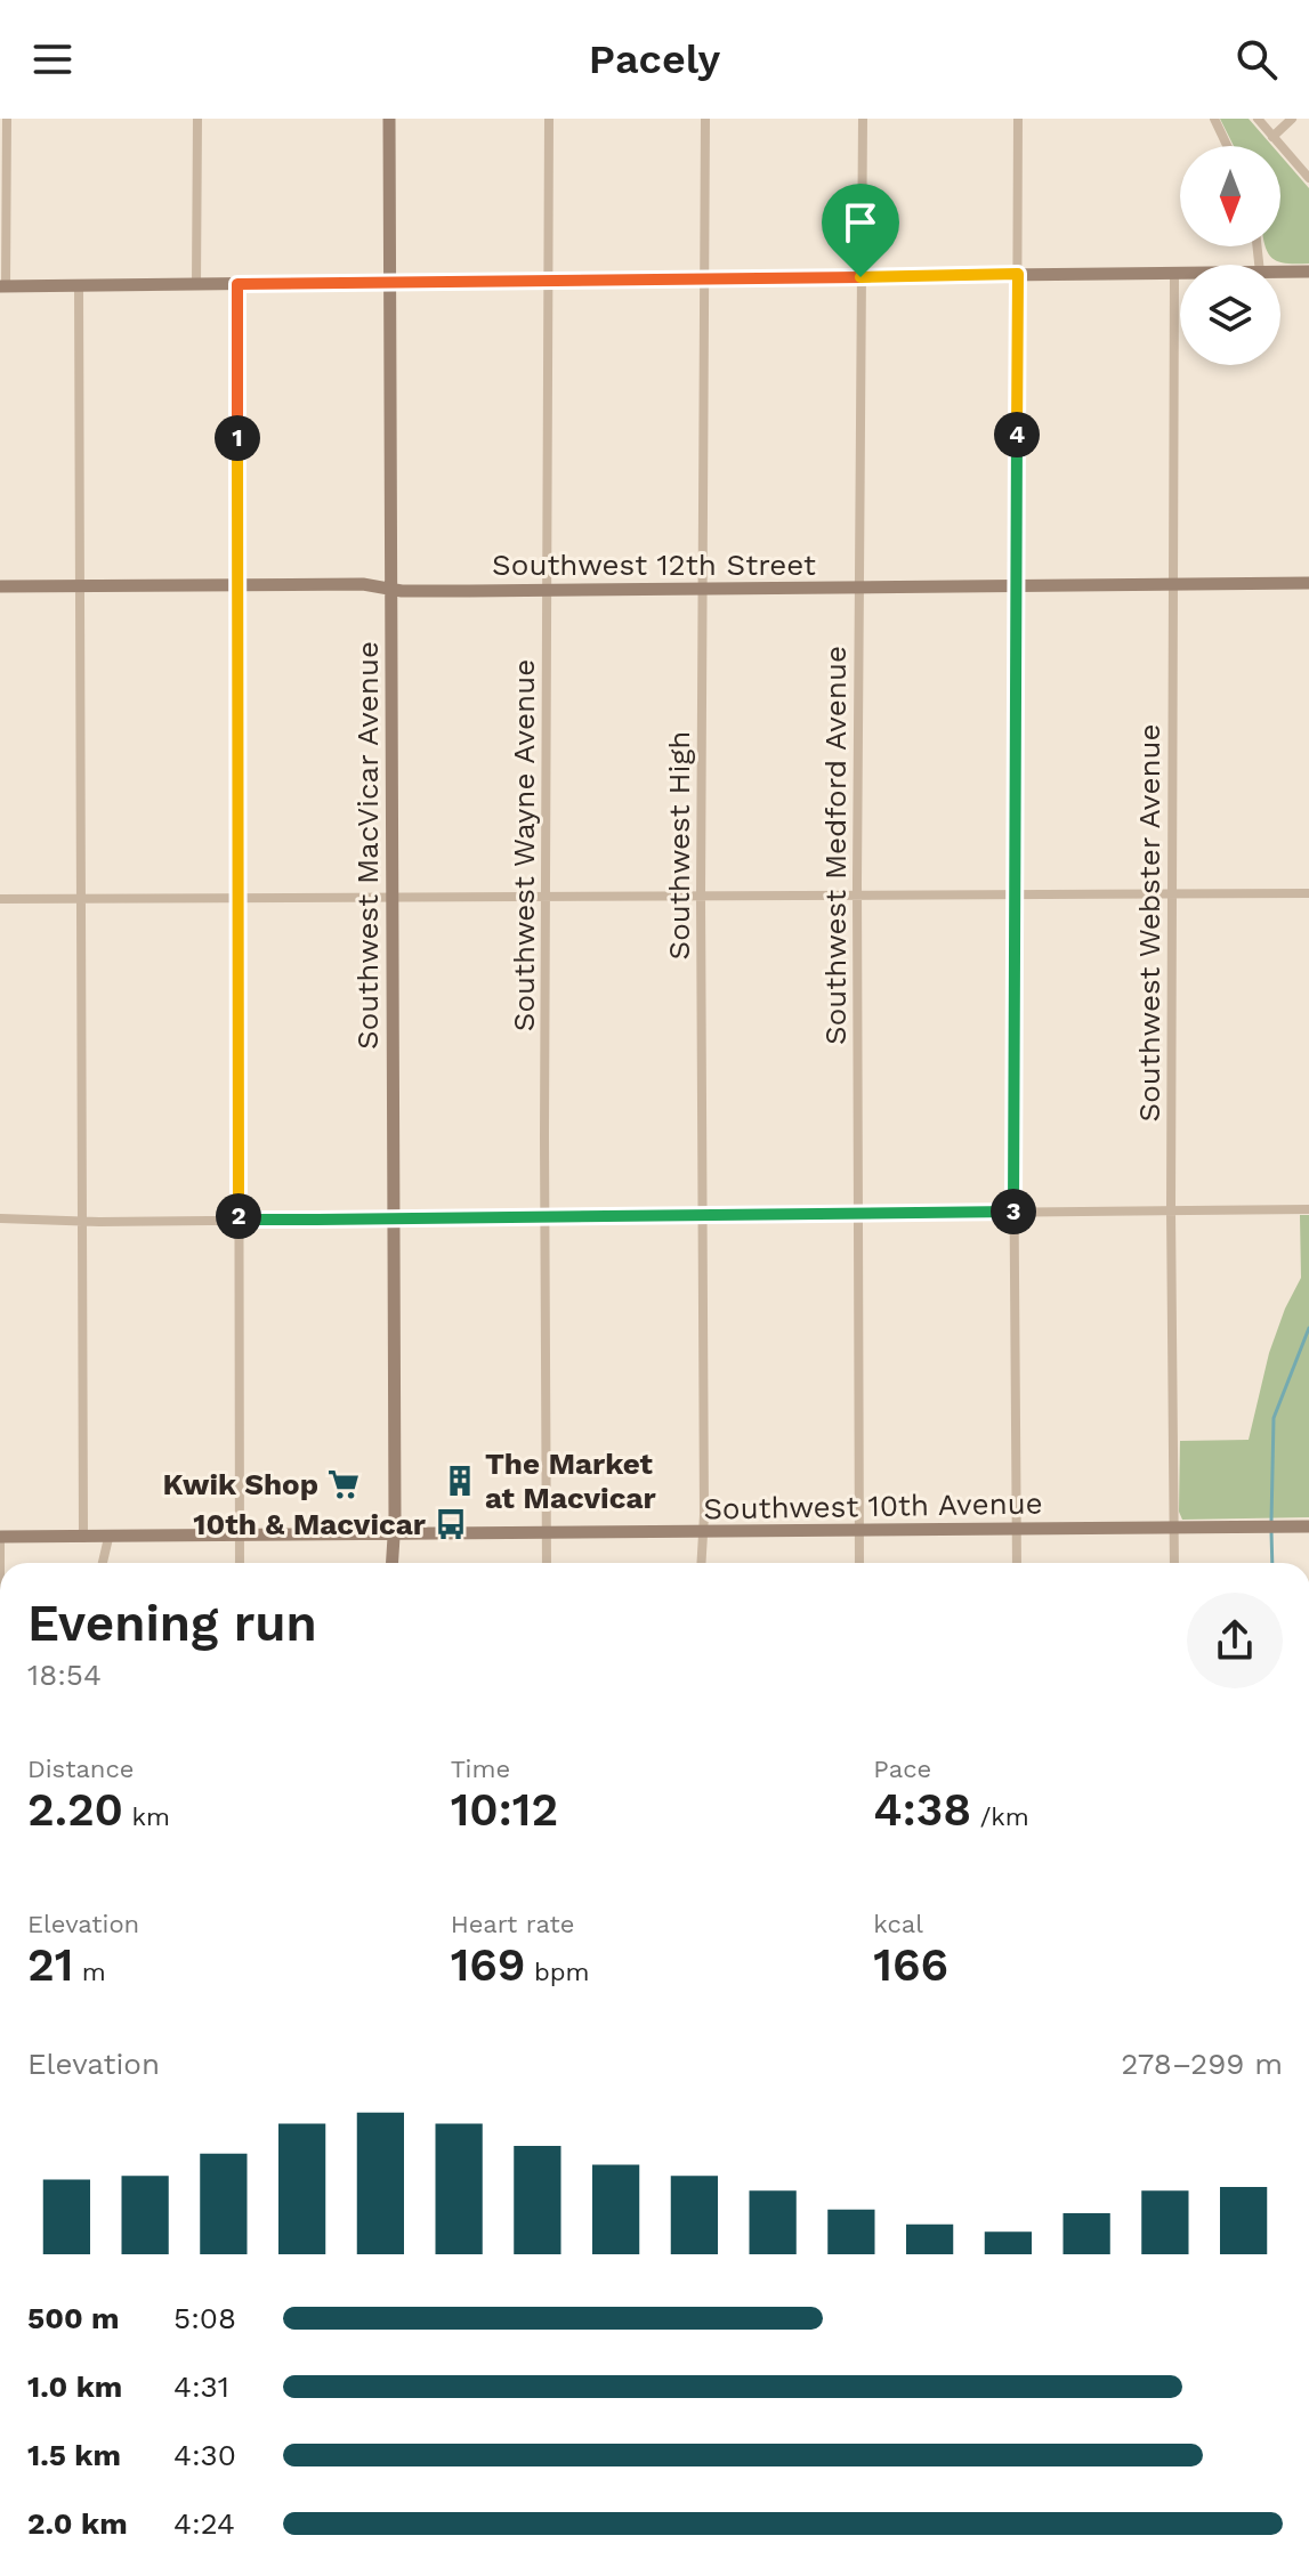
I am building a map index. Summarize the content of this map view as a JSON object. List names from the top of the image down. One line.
{"streets":{"main road":["Southwest 12th Street","Southwest MacVicar Avenue","Southwest 10th Avenue"],"street":["Southwest Wayne Avenue","Southwest High","Southwest Medford Avenue","Southwest Webster Avenue"]},"crossings":[["Southwest 12th Street","Southwest MacVicar Avenue"],["Southwest 12th Street","Southwest Wayne Avenue"],["Southwest 12th Street","Southwest High"],["Southwest 12th Street","Southwest Medford Avenue"],["Southwest 12th Street","Southwest Webster Avenue"],["Southwest MacVicar Avenue","Southwest 10th Avenue"],["Southwest Wayne Avenue","Southwest 10th Avenue"],["Southwest High","Southwest 10th Avenue"],["Southwest Medford Avenue","Southwest 10th Avenue"],["Southwest Webster Avenue","Southwest 10th Avenue"]],"places":{"building":["The Market at Macvicar"],"supermarket":["Kwik Shop"],"bus stop":["10th & Macvicar"]},"north":"bottom","page":{"header":"Pacely","pins":["4","1","3","2"],"heading":["Evening run","18:54"],"stats":[["Distance","2.20 km"],["Time","10:12"],["Pace","4:38 /km"],["Elevation","21 m"],["Heart rate","169 bpm"],["kcal","166"]],"chart":["Elevation","278–299 m"],"list":[{"name":"500 m","note":"5:08"},{"name":"1.0 km","note":"4:31"},{"name":"1.5 km","note":"4:30"},{"name":"2.0 km","note":"4:24"}]}}
